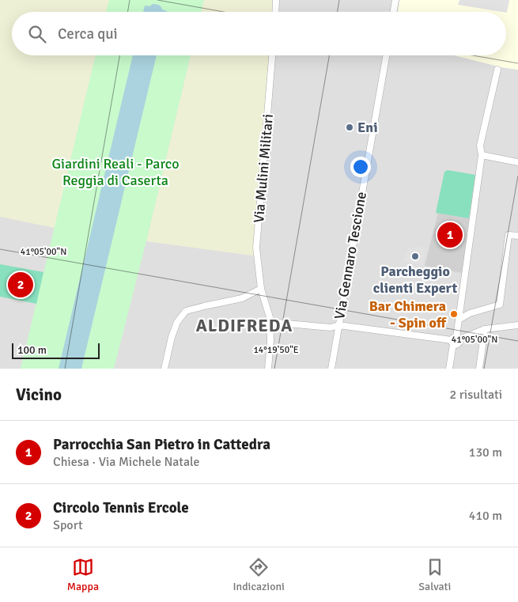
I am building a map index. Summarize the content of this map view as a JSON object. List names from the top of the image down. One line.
{"streets":{"street":["Via Mulini Militari","Via Gennaro Tescione"]},"districts":["ALDIFREDA"],"parks":["Giardini Reali - Parco Reggia di Caserta"],"places":["Eni","Parcheggio clienti Expert","Bar Chimera - Spin off"],"scale_bar":"100 m","page":{"search":"Cerca qui","pins":["1","2"],"scale":"100 m","heading":["Vicino","2 risultati"],"list":[{"mark":"1","name":"Parrocchia San Pietro in Cattedra","note":"Chiesa · Via Michele Natale","value":"130 m"},{"mark":"2","name":"Circolo Tennis Ercole","note":"Sport","value":"410 m"}],"nav":["Mappa","Indicazioni","Salvati"]},"coordinates":["41°05'00\"N","14°19'50\"E"]}
